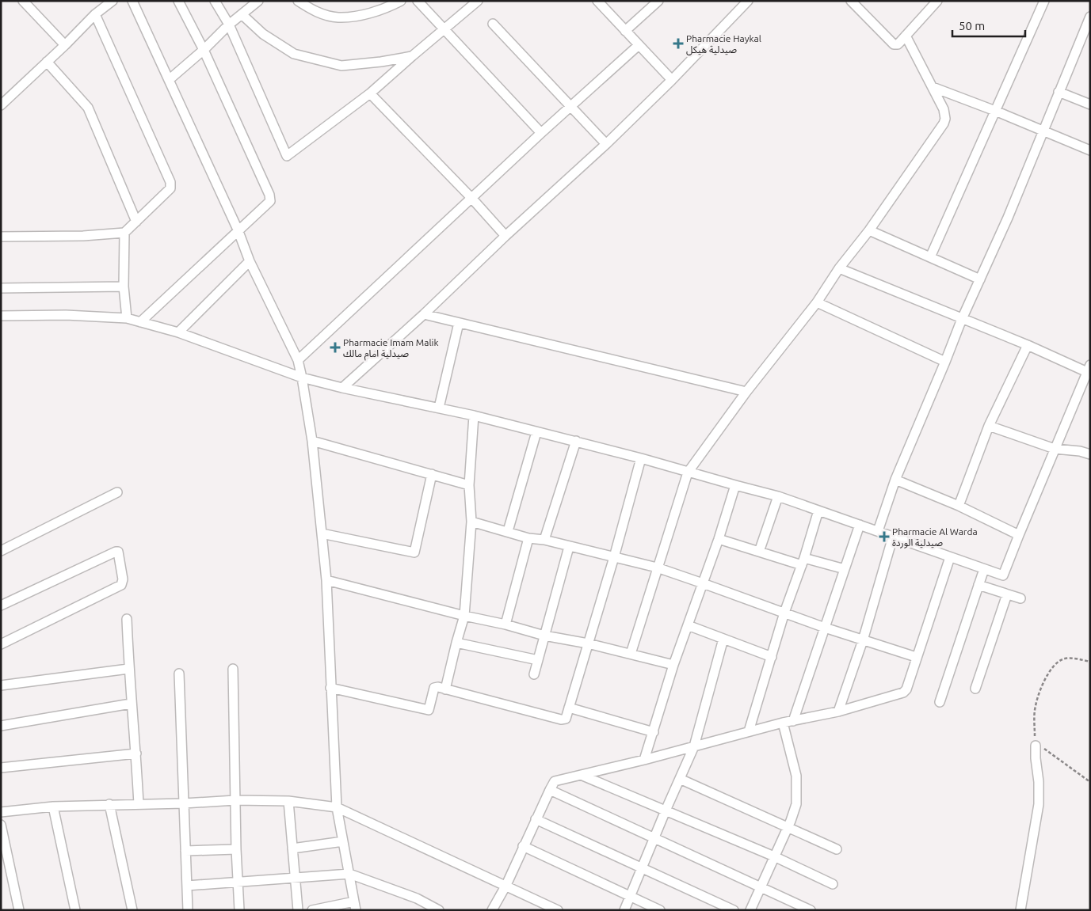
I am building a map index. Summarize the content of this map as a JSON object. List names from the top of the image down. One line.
{"places":{"health":["Pharmacie Haykal صيدلية هيكل","Pharmacie Imam Malik صيدلية امام مالك","Pharmacie Al Warda صيدلية الوردة"]},"scale_bar":"50 m"}
